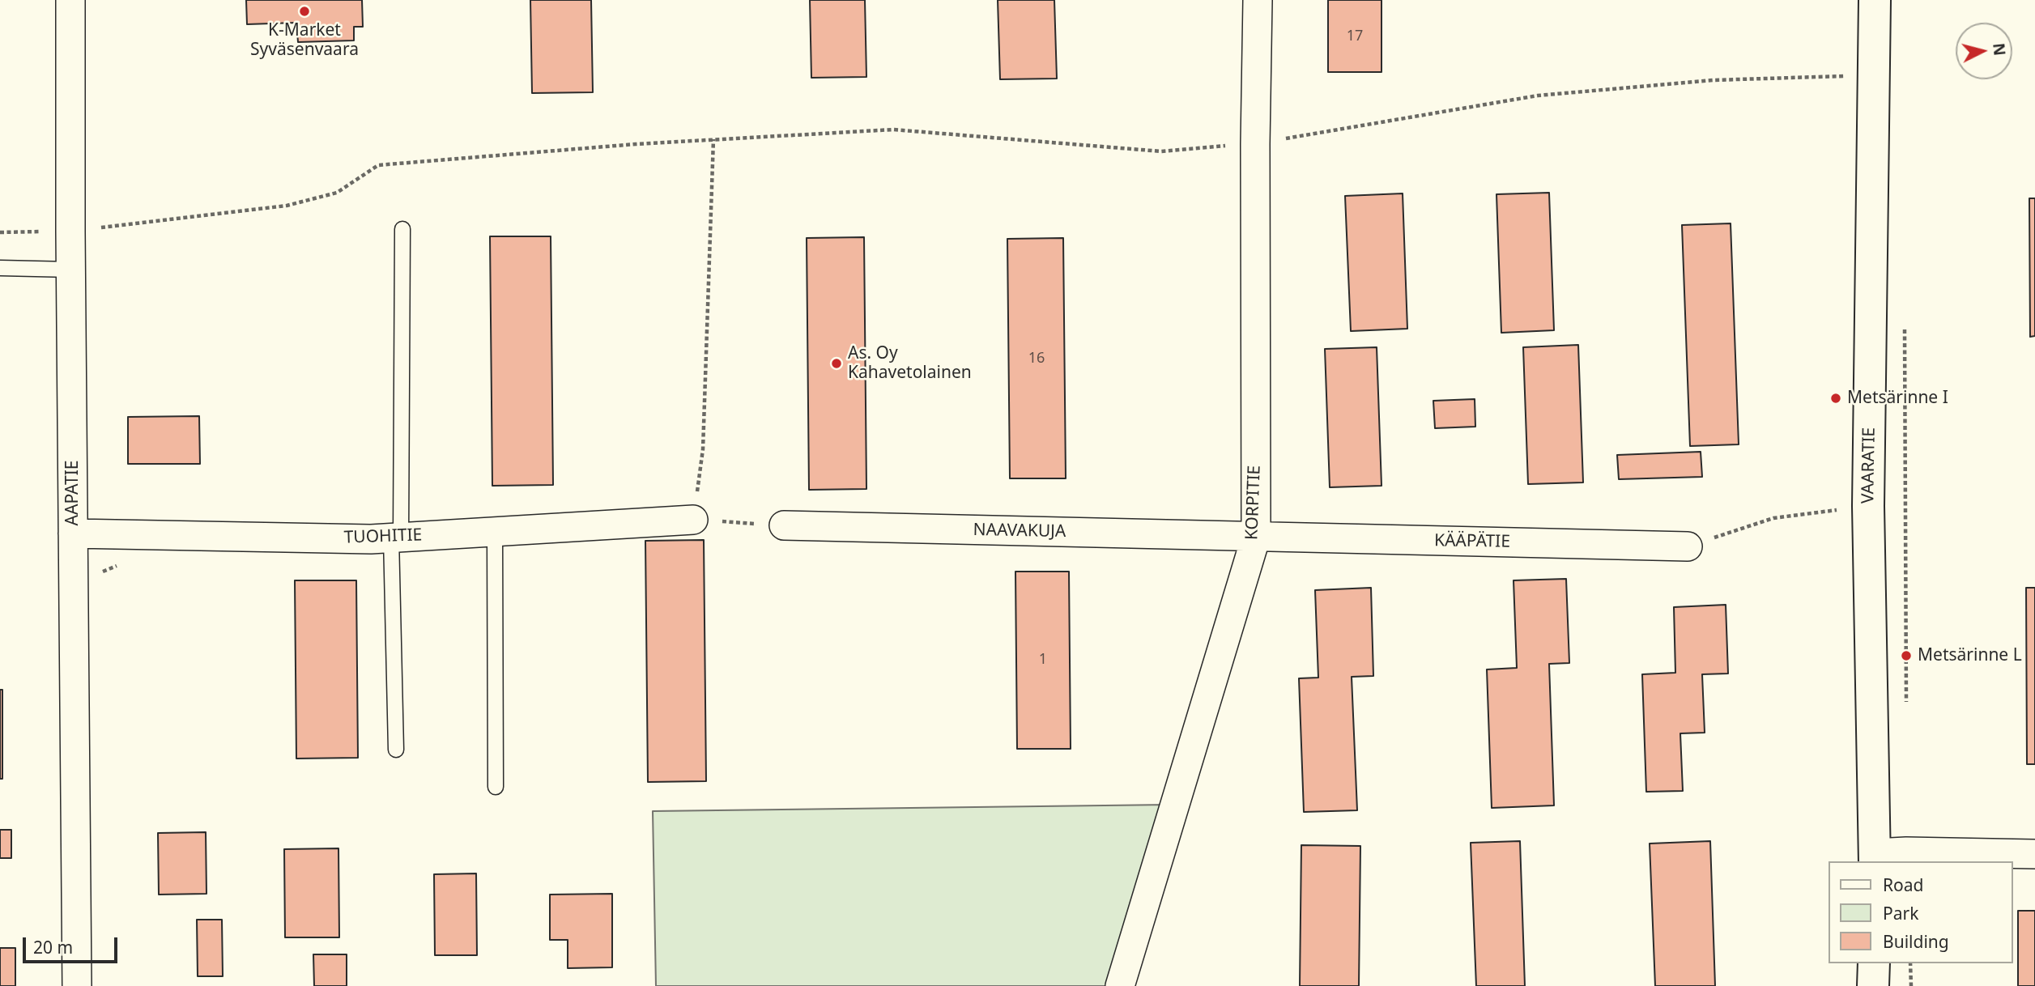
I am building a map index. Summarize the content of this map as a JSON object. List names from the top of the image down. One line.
{"streets":{"street":["VAARATIE","AAPATIE","KORPITIE","NAAVAKUJA","TUOHITIE","KÄÄPÄTIE"]},"crossings":[["AAPATIE","TUOHITIE"],["KORPITIE","NAAVAKUJA"],["KORPITIE","KÄÄPÄTIE"],["NAAVAKUJA","KÄÄPÄTIE"]],"places":["K-Market Syväsenvaara","As. Oy Kahavetolainen","Metsärinne I","Metsärinne L"],"house_numbers":["17","16","1"],"legend":["Road","Park","Building"],"scale_bar":"20 m","north":"right"}
